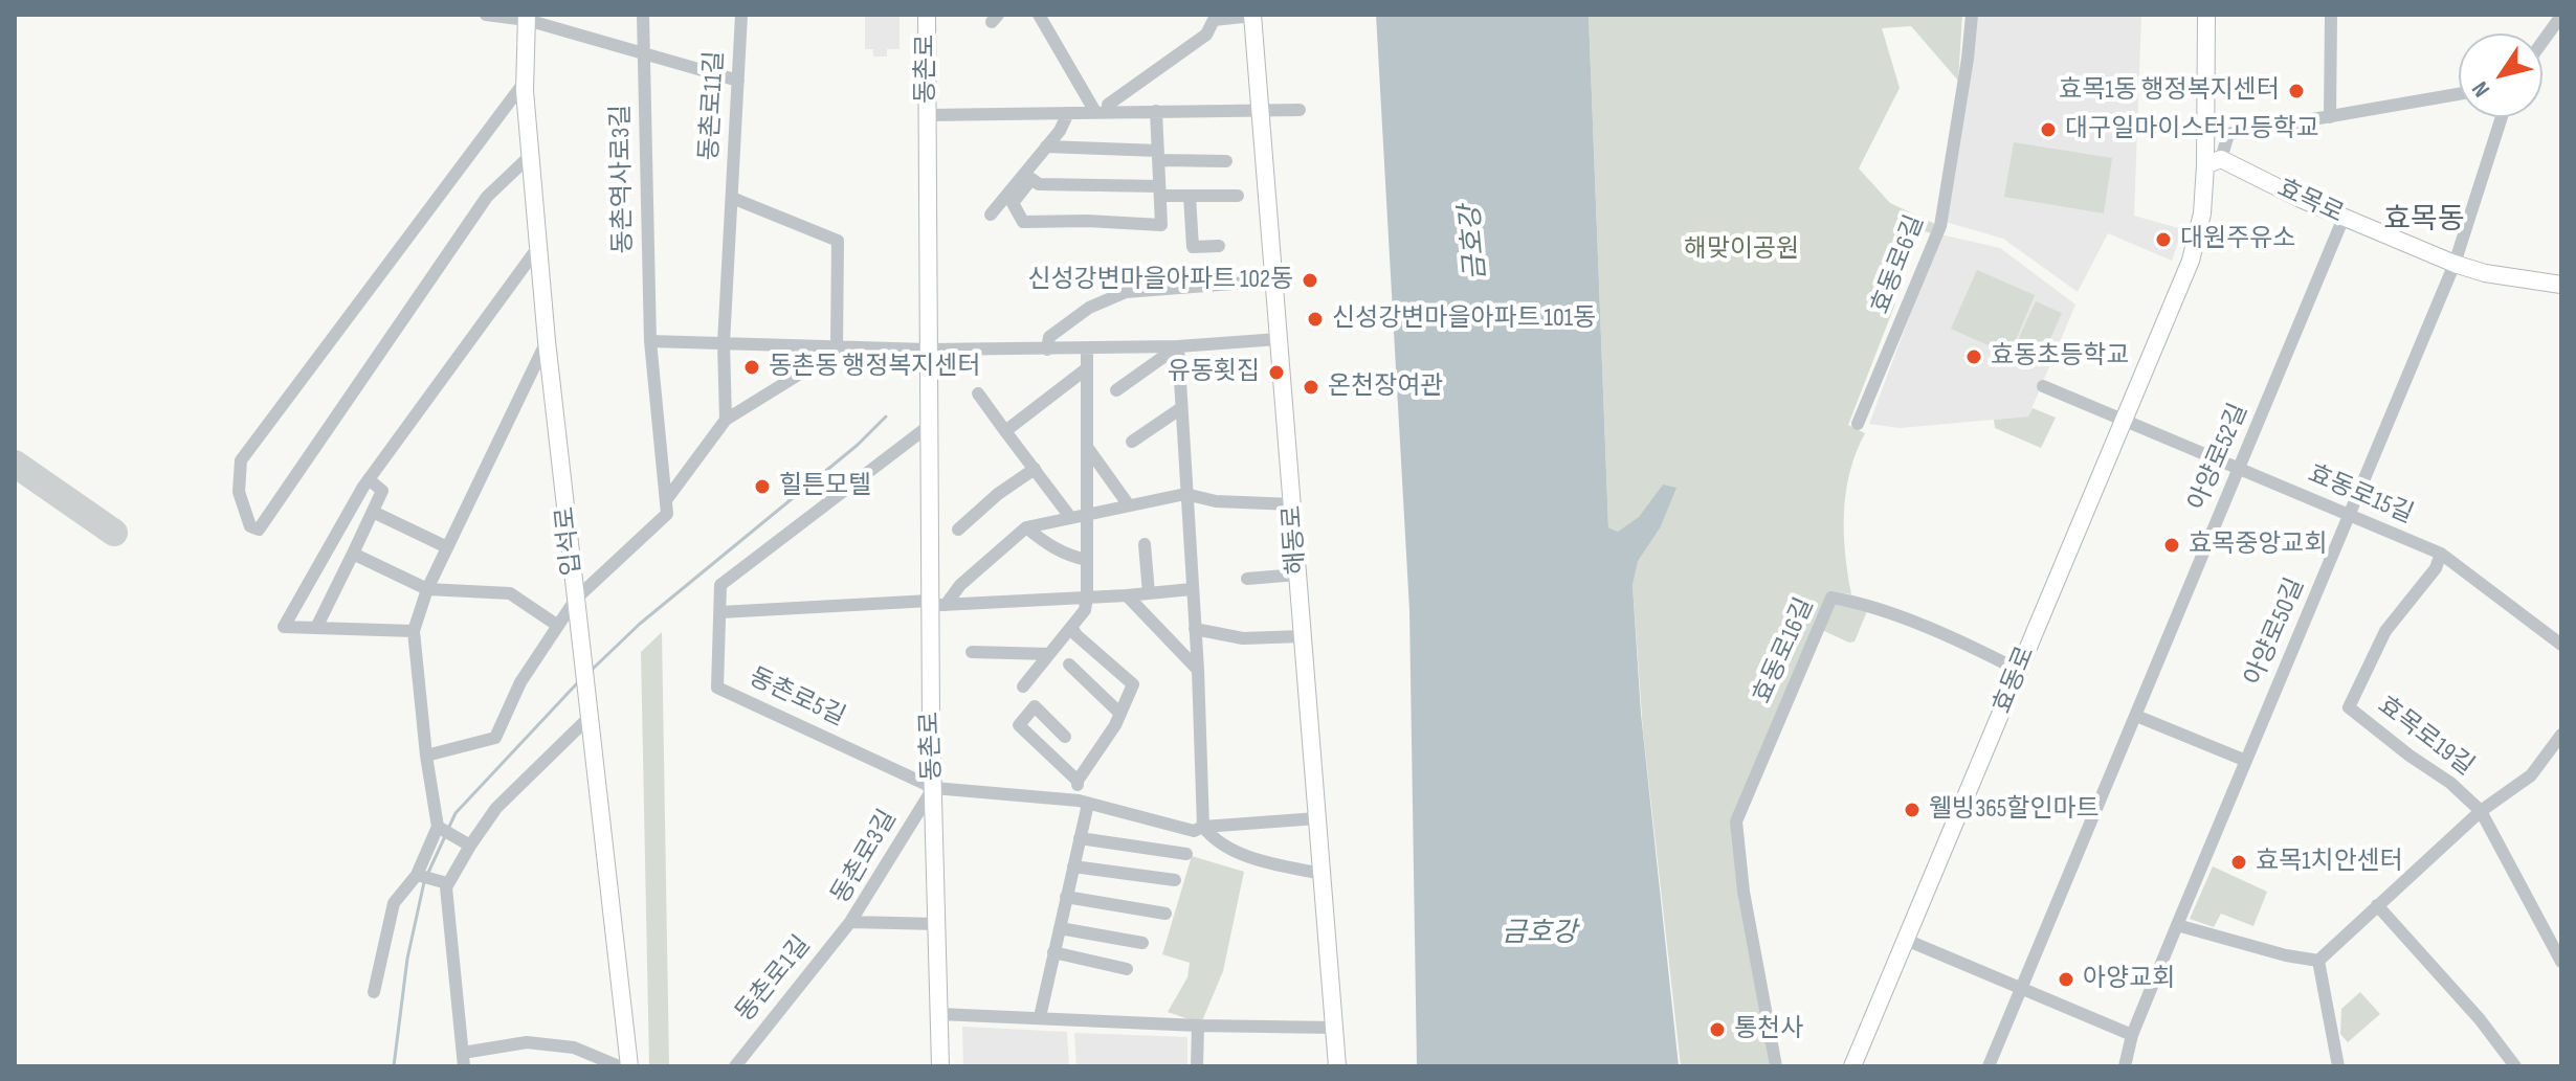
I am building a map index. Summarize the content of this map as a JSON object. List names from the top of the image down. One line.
{"streets":{"street":["동촌로","동촌로11길","동촌역사로3길","효목로","효동로6길","아양로52길","효동로15길","해동로","입석로","아양로50길","효동로16길","효동로","동촌로5길","효목로19길","동촌로3길","동촌로1길"]},"crossings":[["동촌로","동촌로5길"],["동촌로","동촌로3길"],["효목로","아양로52길"],["효목로","아양로50길"],["효목로","효동로"],["아양로52길","효동로15길"],["효동로15길","아양로50길"],["효동로15길","효동로"],["효동로15길","효목로19길"],["효동로16길","효동로"],["동촌로5길","동촌로3길"],["동촌로3길","동촌로1길"]],"districts":["효목동"],"water":["금호강"],"parks":["해맞이공원"],"places":["효목1동 행정복지센터","대구일마이스터고등학교","대원주유소","신성강변마을아파트 102동","신성강변마을아파트 101동","효동초등학교","동촌동 행정복지센터","유동횟집","온천장여관","힐튼모텔","효목중앙교회","웰빙365할인마트","효목1치안센터","아양교회","통천사"],"north":"bottom left"}
